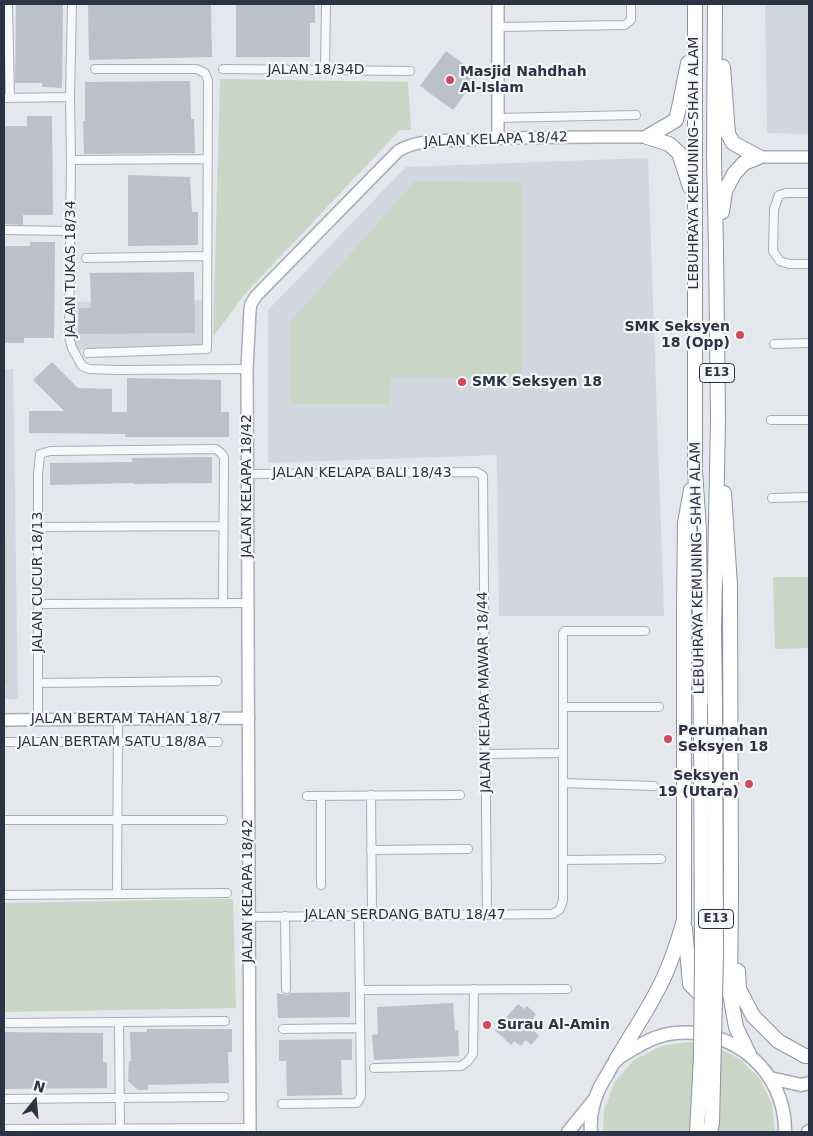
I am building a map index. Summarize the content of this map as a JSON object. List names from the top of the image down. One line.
{"streets":{"highway":["LEBUHRAYA KEMUNING–SHAH ALAM","E13"],"street":["JALAN 18/34D","JALAN KELAPA 18/42","JALAN TUKAS 18/34","JALAN KELAPA BALI 18/43","JALAN CUCUR 18/13","JALAN KELAPA MAWAR 18/44","JALAN BERTAM TAHAN 18/7","JALAN BERTAM SATU 18/8A","JALAN SERDANG BATU 18/47"]},"crossings":[["JALAN KELAPA 18/42","JALAN TUKAS 18/34"],["JALAN KELAPA 18/42","JALAN KELAPA BALI 18/43"],["JALAN KELAPA 18/42","JALAN BERTAM TAHAN 18/7"],["JALAN KELAPA 18/42","JALAN SERDANG BATU 18/47"],["JALAN KELAPA BALI 18/43","JALAN KELAPA MAWAR 18/44"],["JALAN CUCUR 18/13","JALAN BERTAM TAHAN 18/7"],["JALAN KELAPA MAWAR 18/44","JALAN SERDANG BATU 18/47"]],"places":["Masjid Nahdhah Al-Islam","SMK Seksyen 18 (Opp)","SMK Seksyen 18","Perumahan Seksyen 18","Seksyen 19 (Utara)","Surau Al-Amin"],"north":"top"}
